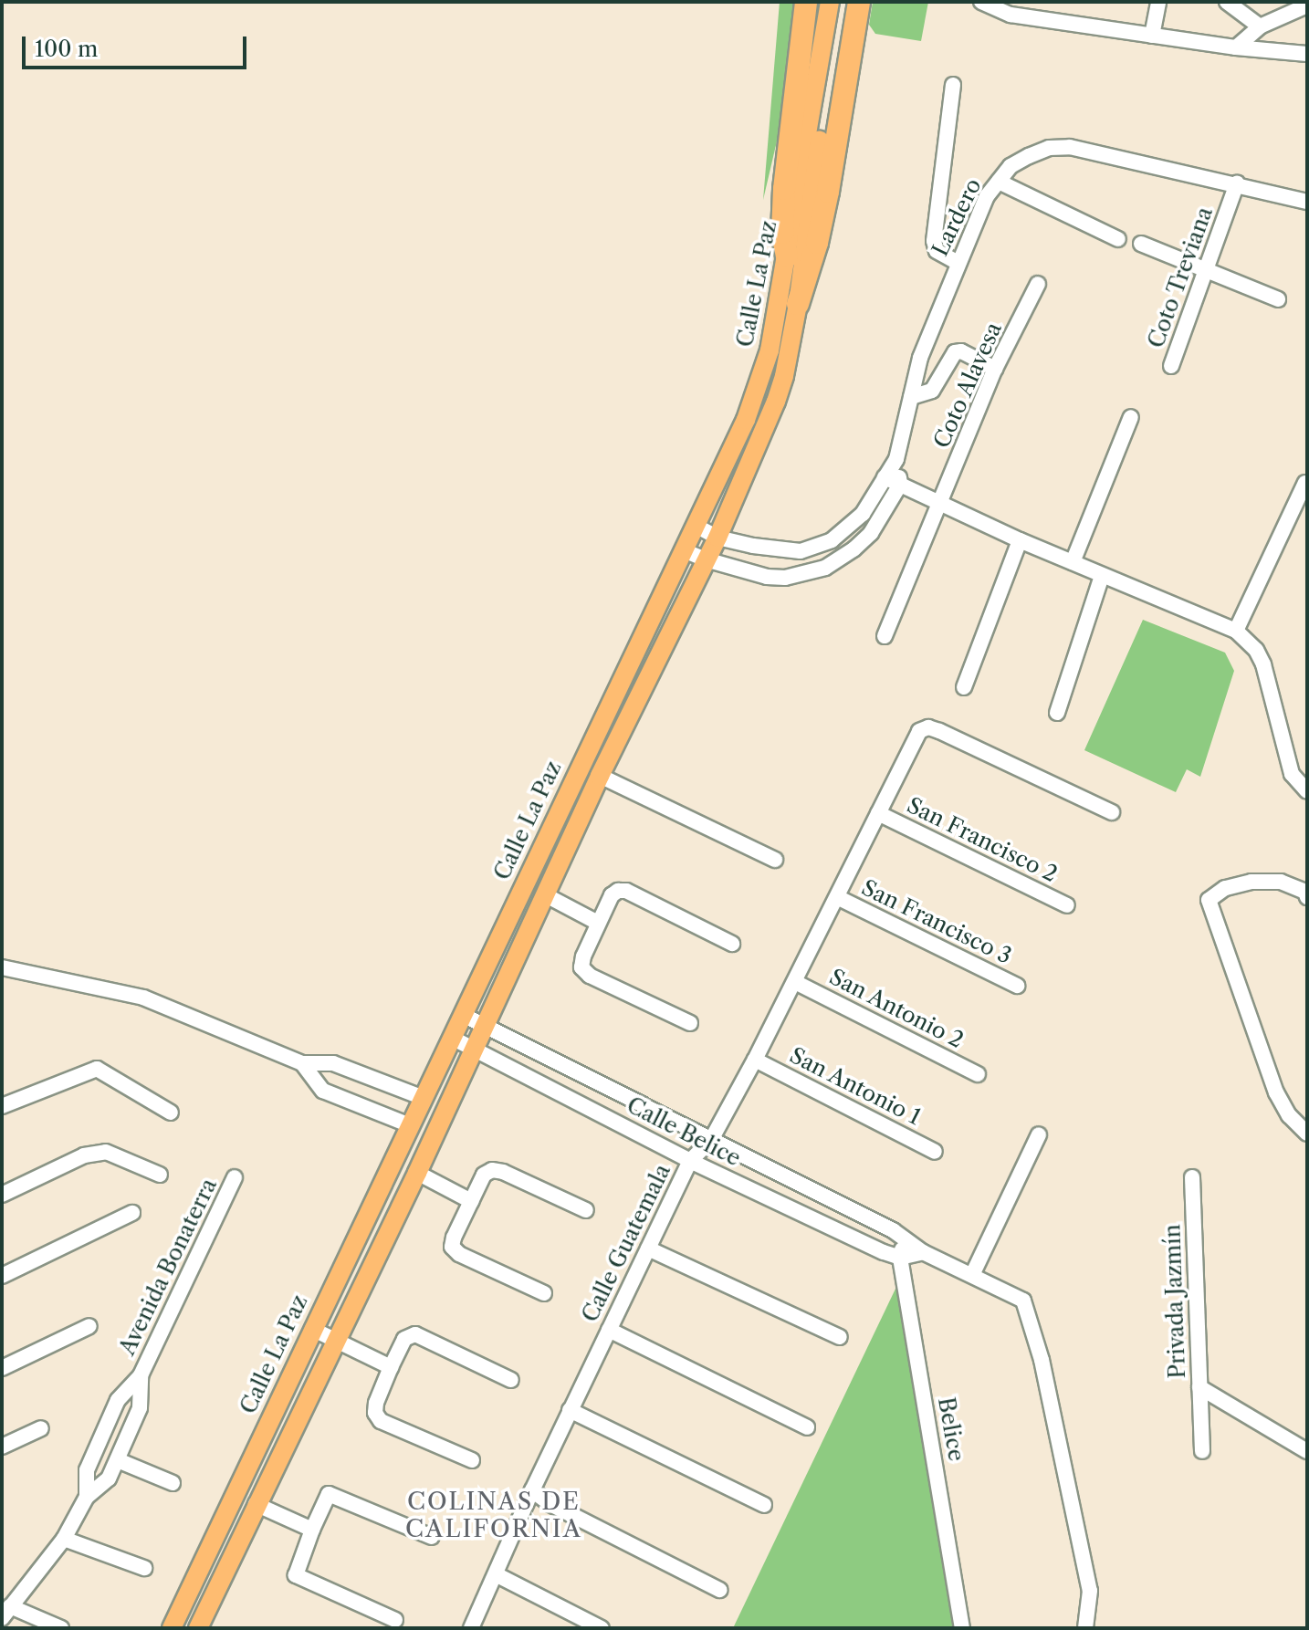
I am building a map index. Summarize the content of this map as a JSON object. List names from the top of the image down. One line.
{"streets":{"main road":["Calle La Paz"],"street":["Lardero","Coto Treviana","Coto Alavesa","San Francisco 2","San Francisco 3","San Antonio 2","San Antonio 1","Calle Belice","Calle Guatemala","Avenida Bonaterra","Privada Jazmín","Belice"]},"crossings":[["Lardero","Coto Treviana"],["Calle La Paz","Calle Belice"],["San Francisco 2","Calle Guatemala"],["San Francisco 3","Calle Guatemala"],["San Antonio 2","Calle Guatemala"],["San Antonio 1","Calle Guatemala"],["Calle Belice","Calle Guatemala"],["Calle Belice","Belice"]],"districts":["COLINAS DE CALIFORNIA"],"scale_bar":"100 m"}
